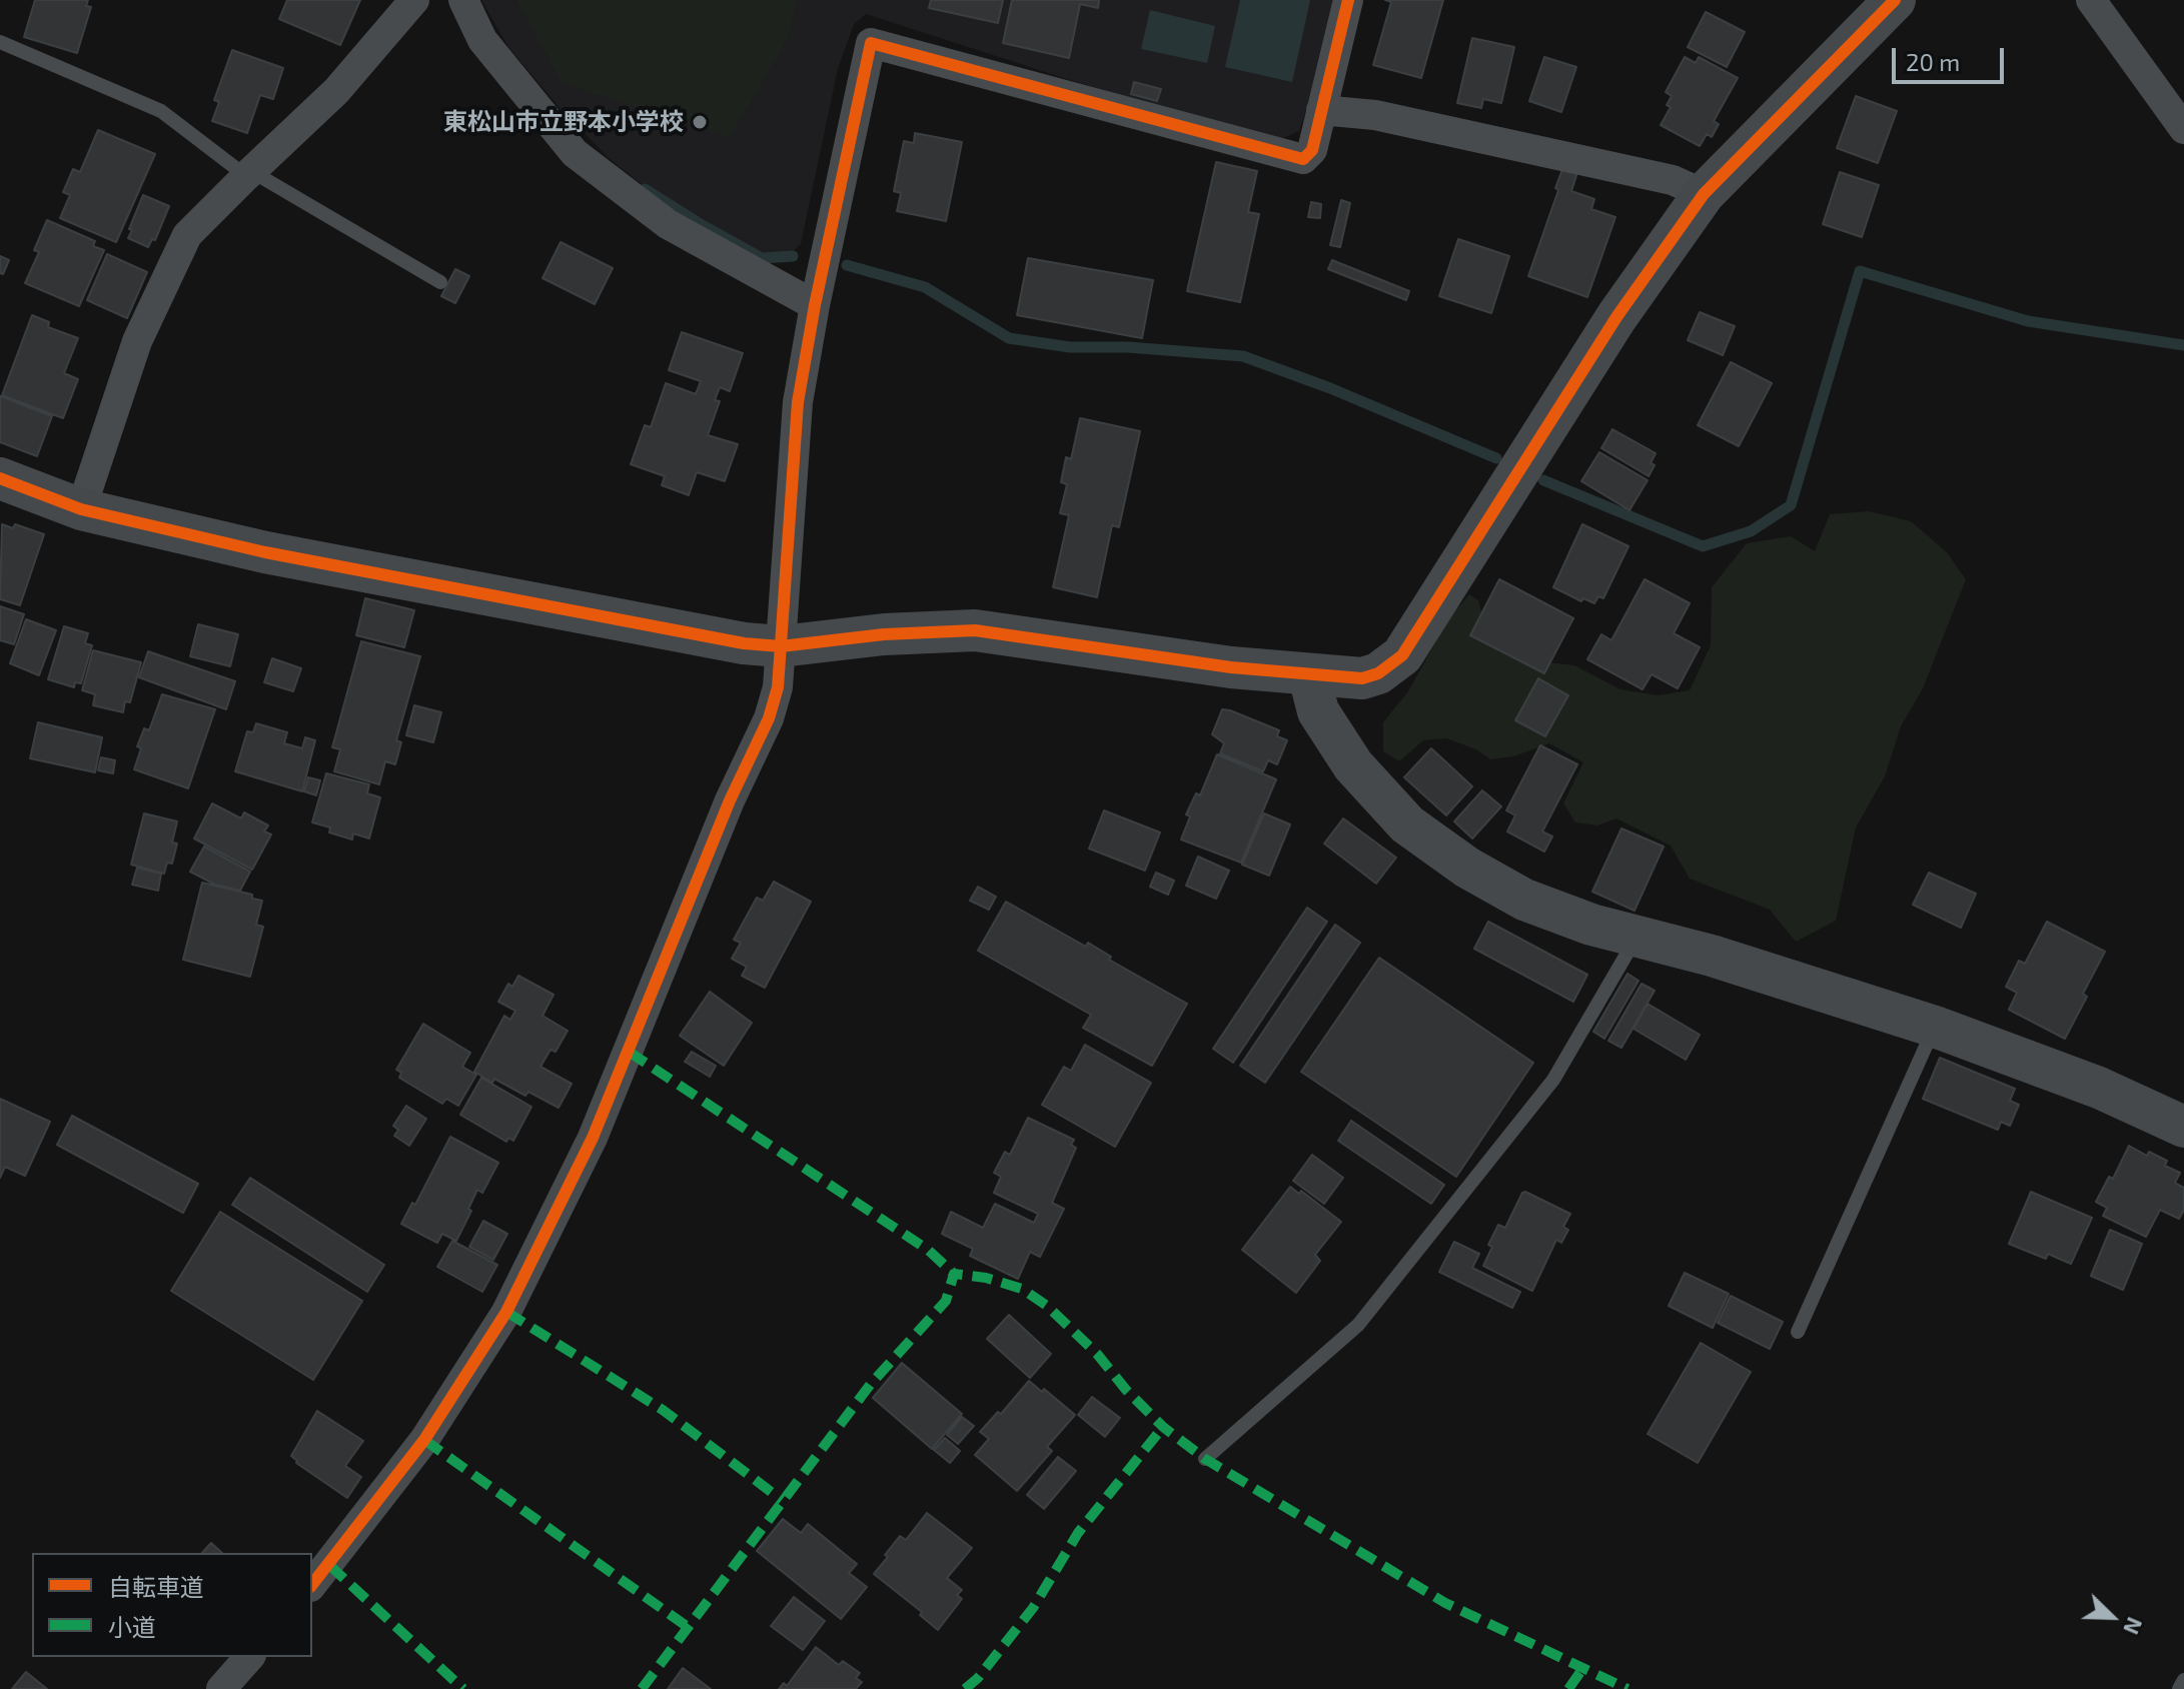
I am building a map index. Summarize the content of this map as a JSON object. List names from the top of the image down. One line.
{"places":["東松山市立野本小学校"],"legend":["自転車道","小道"],"scale_bar":"20 m","north":"bottom right"}
